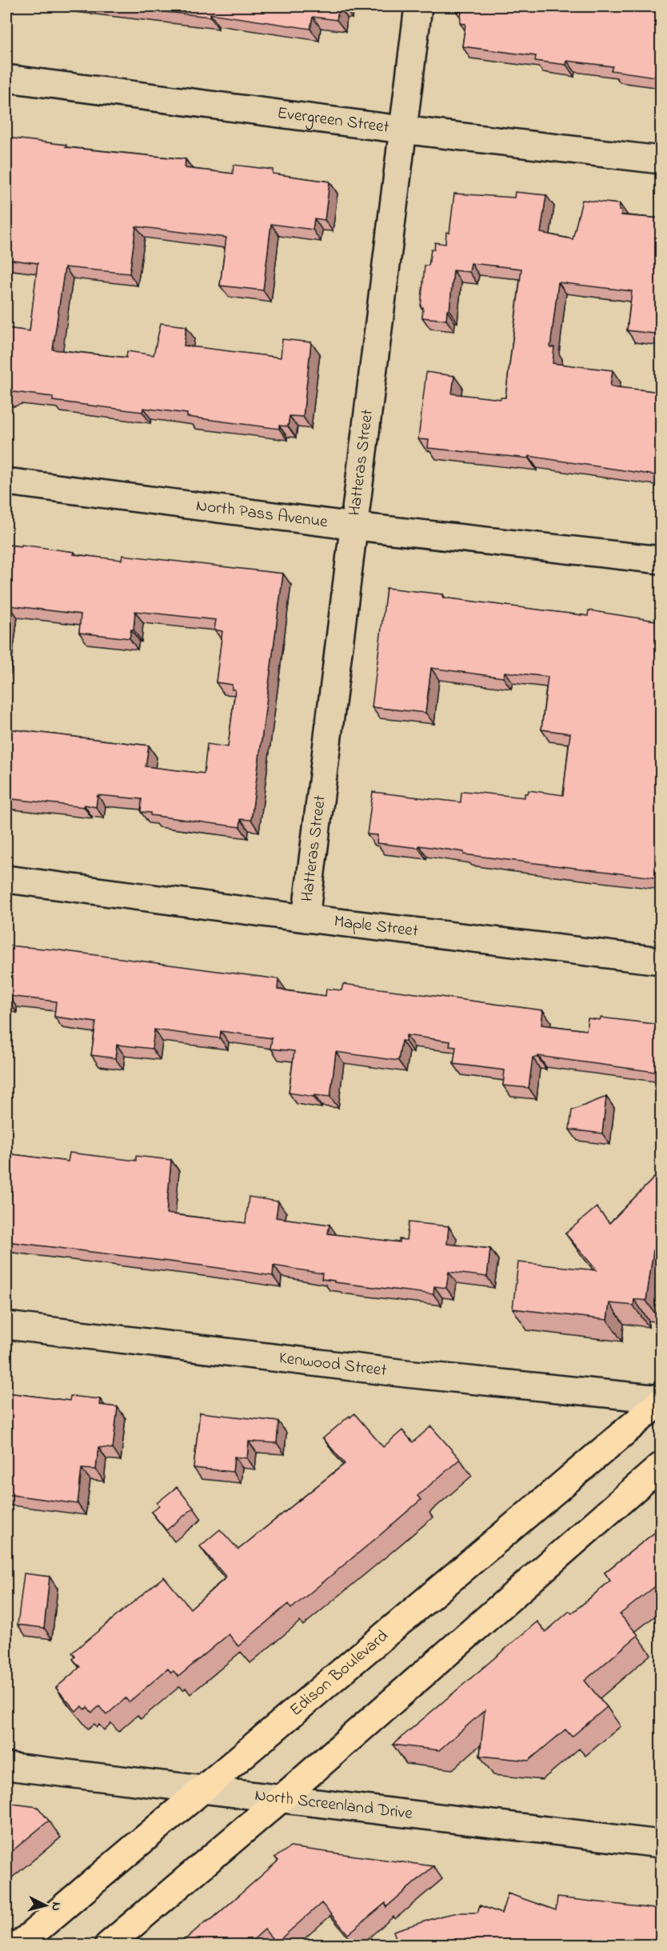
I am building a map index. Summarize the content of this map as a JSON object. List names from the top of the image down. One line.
{"streets":{"main road":["Edison Boulevard"],"street":["Evergreen Street","Hatteras Street","North Pass Avenue","Maple Street","Kenwood Street","North Screenland Drive"]},"crossings":[["Evergreen Street","Hatteras Street"],["Hatteras Street","North Pass Avenue"],["Hatteras Street","Maple Street"],["Kenwood Street","Edison Boulevard"],["Edison Boulevard","North Screenland Drive"]],"north":"right"}
